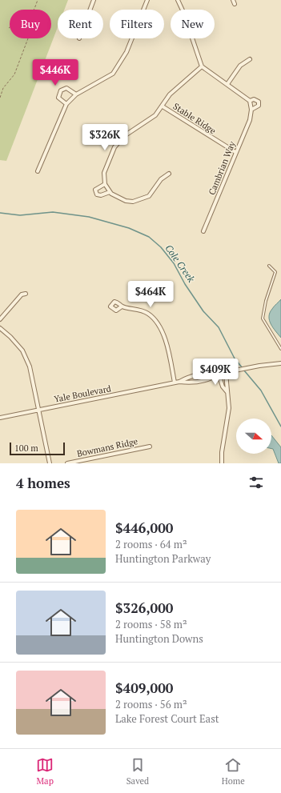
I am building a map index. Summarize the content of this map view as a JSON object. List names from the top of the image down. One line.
{"streets":{"street":["Stable Ridge","Cambrian Way","Yale Boulevard","Bowmans Ridge"]},"crossings":[["Stable Ridge","Cambrian Way"]],"water":["Cole Creek"],"scale_bar":"100 m","north":"right","page":{"chip":["Buy","Rent","Filters","New"],"price":["$446K","$326K","$464K","$409K"],"scale":"100 m","heading":"4 homes","list":[{"name":"$446,000","note":"2 rooms · 64 m² · Huntington Parkway"},{"name":"$326,000","note":"2 rooms · 58 m² · Huntington Downs"},{"name":"$409,000","note":"2 rooms · 56 m² · Lake Forest Court East"}],"tabs":["Map","Saved","Home"]}}
